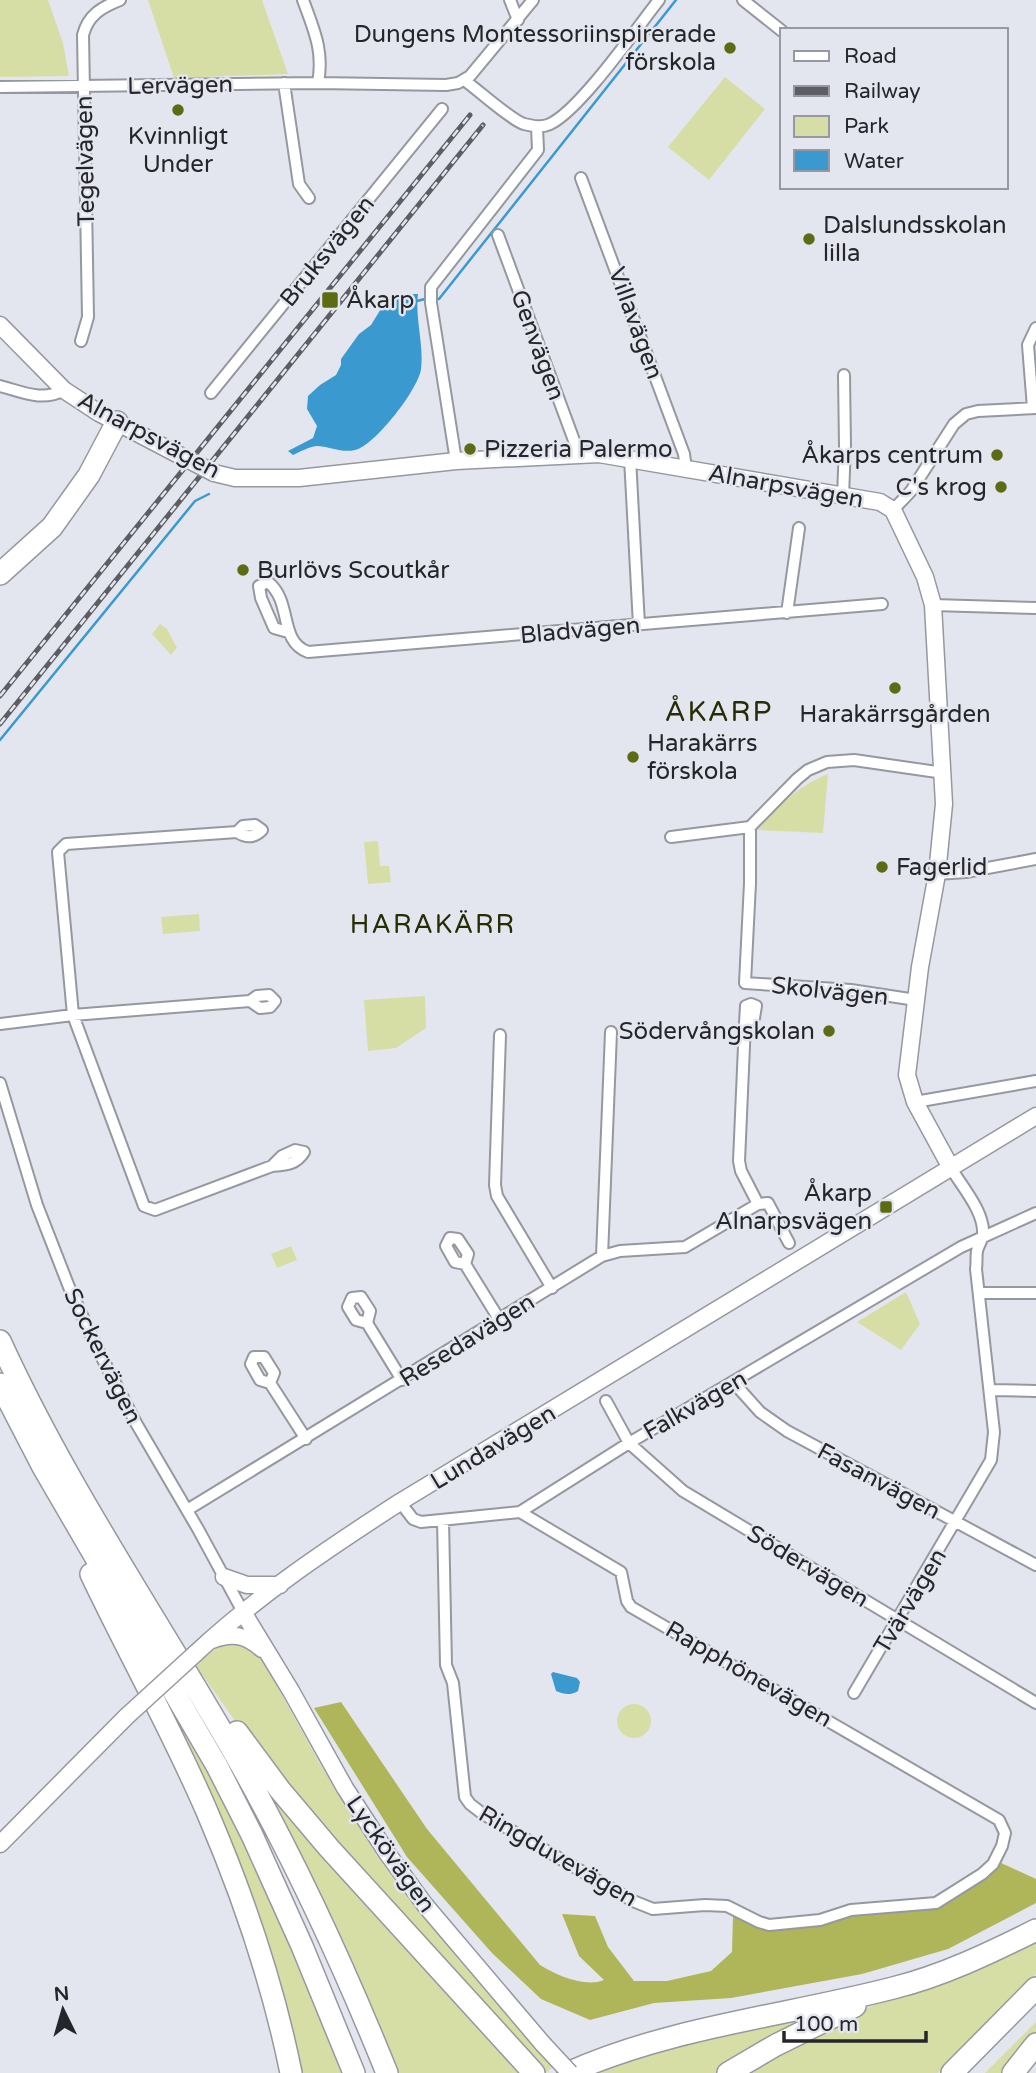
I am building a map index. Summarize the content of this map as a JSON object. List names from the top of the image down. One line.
{"streets":{"main road":["Alnarpsvägen","Lundavägen","Lyckövägen"],"street":["Lervägen","Tegelvägen","Bruksvägen","Villavägen","Genvägen","Bladvägen","Skolvägen","Resedavägen","Sockervägen","Falkvägen","Fasanvägen","Södervägen","Tvärvägen","Rapphönevägen","Ringduvevägen"]},"crossings":[["Lervägen","Tegelvägen"],["Villavägen","Alnarpsvägen"],["Genvägen","Alnarpsvägen"],["Alnarpsvägen","Skolvägen"],["Alnarpsvägen","Lundavägen"],["Alnarpsvägen","Tvärvägen"],["Resedavägen","Sockervägen"],["Sockervägen","Lundavägen"],["Sockervägen","Lyckövägen"],["Falkvägen","Lundavägen"],["Falkvägen","Fasanvägen"],["Falkvägen","Södervägen"],["Falkvägen","Tvärvägen"],["Falkvägen","Rapphönevägen"],["Falkvägen","Ringduvevägen"],["Lundavägen","Tvärvägen"],["Lundavägen","Lyckövägen"],["Fasanvägen","Tvärvägen"],["Södervägen","Tvärvägen"],["Rapphönevägen","Ringduvevägen"]],"districts":["ÅKARP","HARAKÄRR"],"places":{"other":["Dungens Montessoriinspirerade förskola","Kvinnligt Under","Dalslundsskolan lilla","Pizzeria Palermo","Åkarps centrum","C's krog","Burlövs Scoutkår","Harakärrsgården","Harakärrs förskola","Fagerlid","Södervångskolan"],"transit":["Åkarp","Åkarp Alnarpsvägen"]},"legend":["Road","Railway","Park","Water"],"scale_bar":"100 m","north":"top"}
